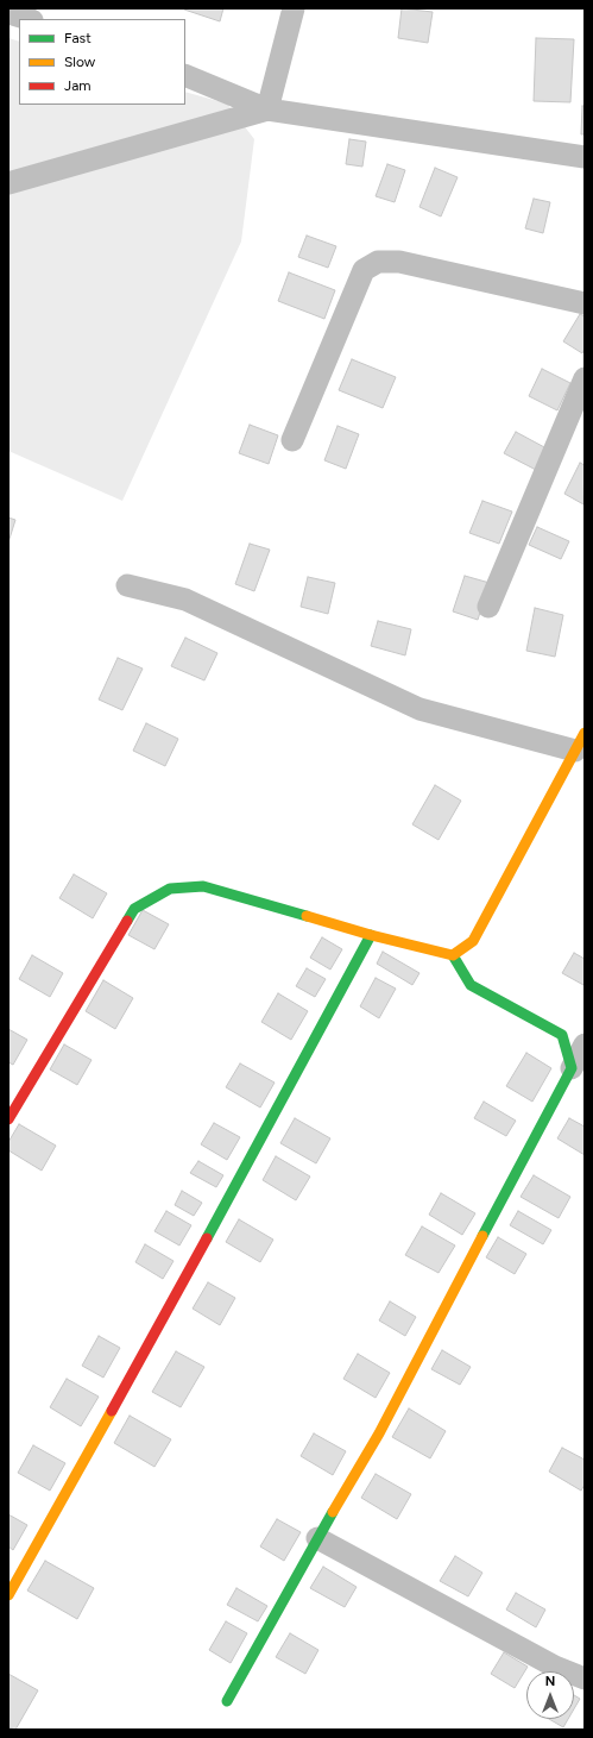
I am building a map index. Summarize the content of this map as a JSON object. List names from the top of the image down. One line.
{"legend":["Fast","Slow","Jam"],"north":"top"}
